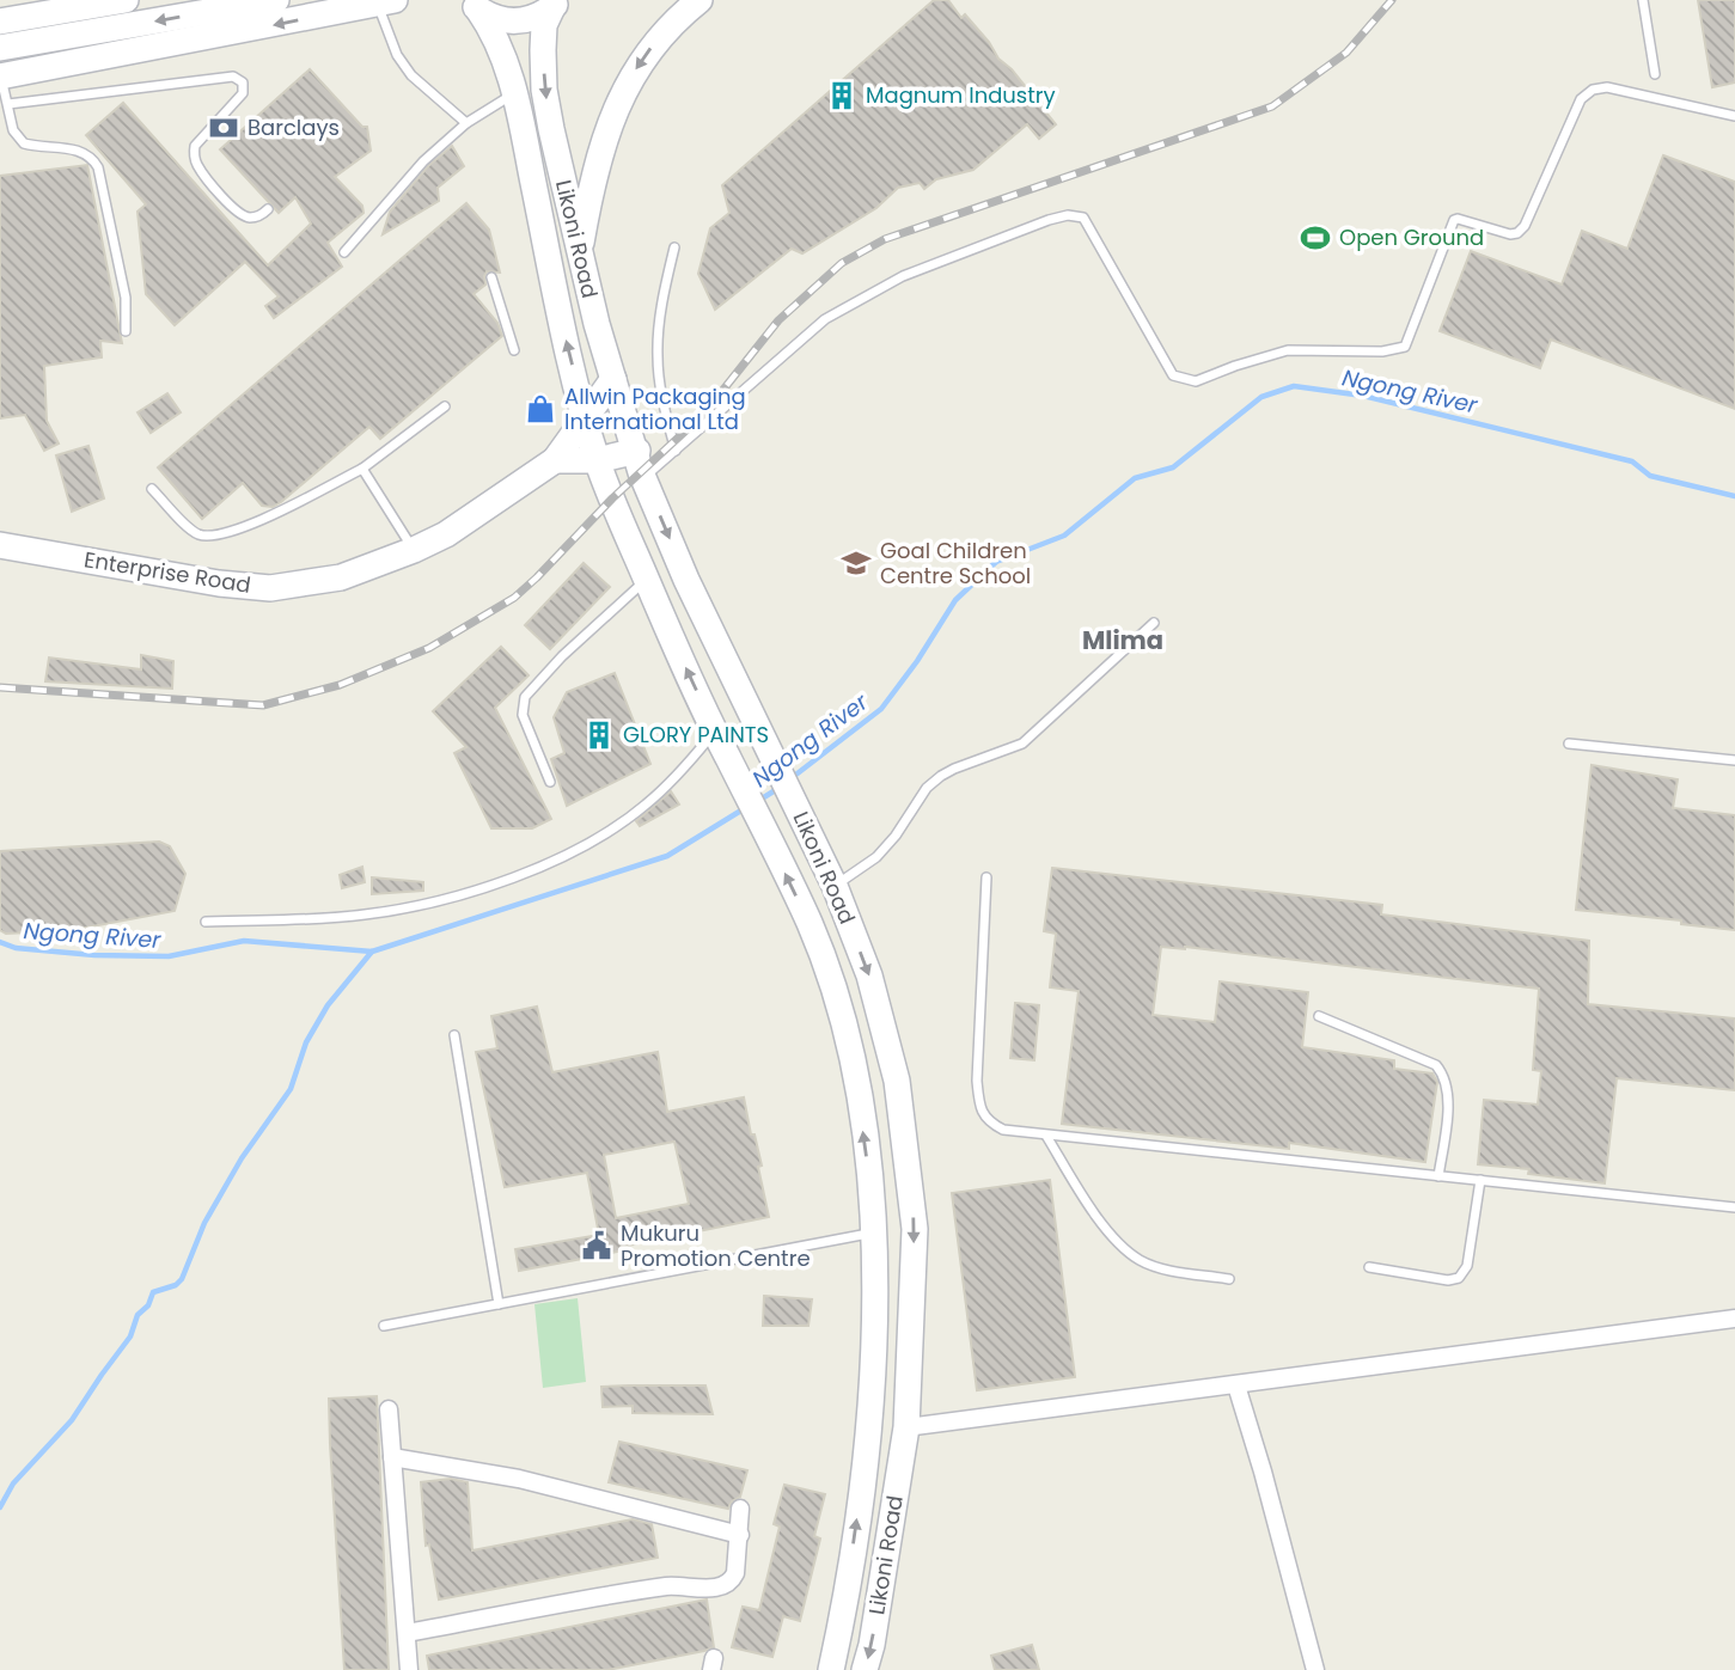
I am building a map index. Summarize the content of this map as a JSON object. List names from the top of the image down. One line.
{"streets":{"main road":["Likoni Road","Enterprise Road"]},"crossings":[["Likoni Road","Enterprise Road"]],"districts":["Mlima"],"water":["Ngong River"],"places":{"building":["Magnum Industry","GLORY PAINTS"],"bank":["Barclays"],"sports":["Open Ground"],"shop":["Allwin Packaging International Ltd"],"school or university":["Goal Children Centre School"],"public building":["Mukuru Promotion Centre"]}}
